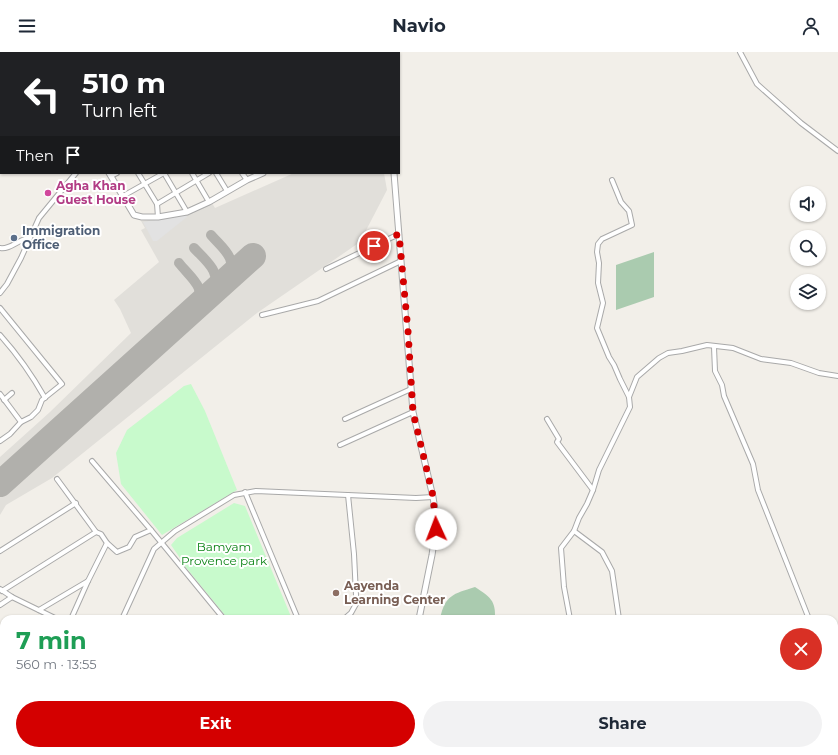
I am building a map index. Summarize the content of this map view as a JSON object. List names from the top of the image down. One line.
{"parks":["Bamyam Provence park"],"places":["Agha Khan Guest House","Immigration Office","Aayenda Learning Center"],"page":{"header":"Navio","turn":["510 m","Turn left"],"then":"Then","heading":["7 min","560 m · 13:55"],"buttons":["Exit","Share"]}}
